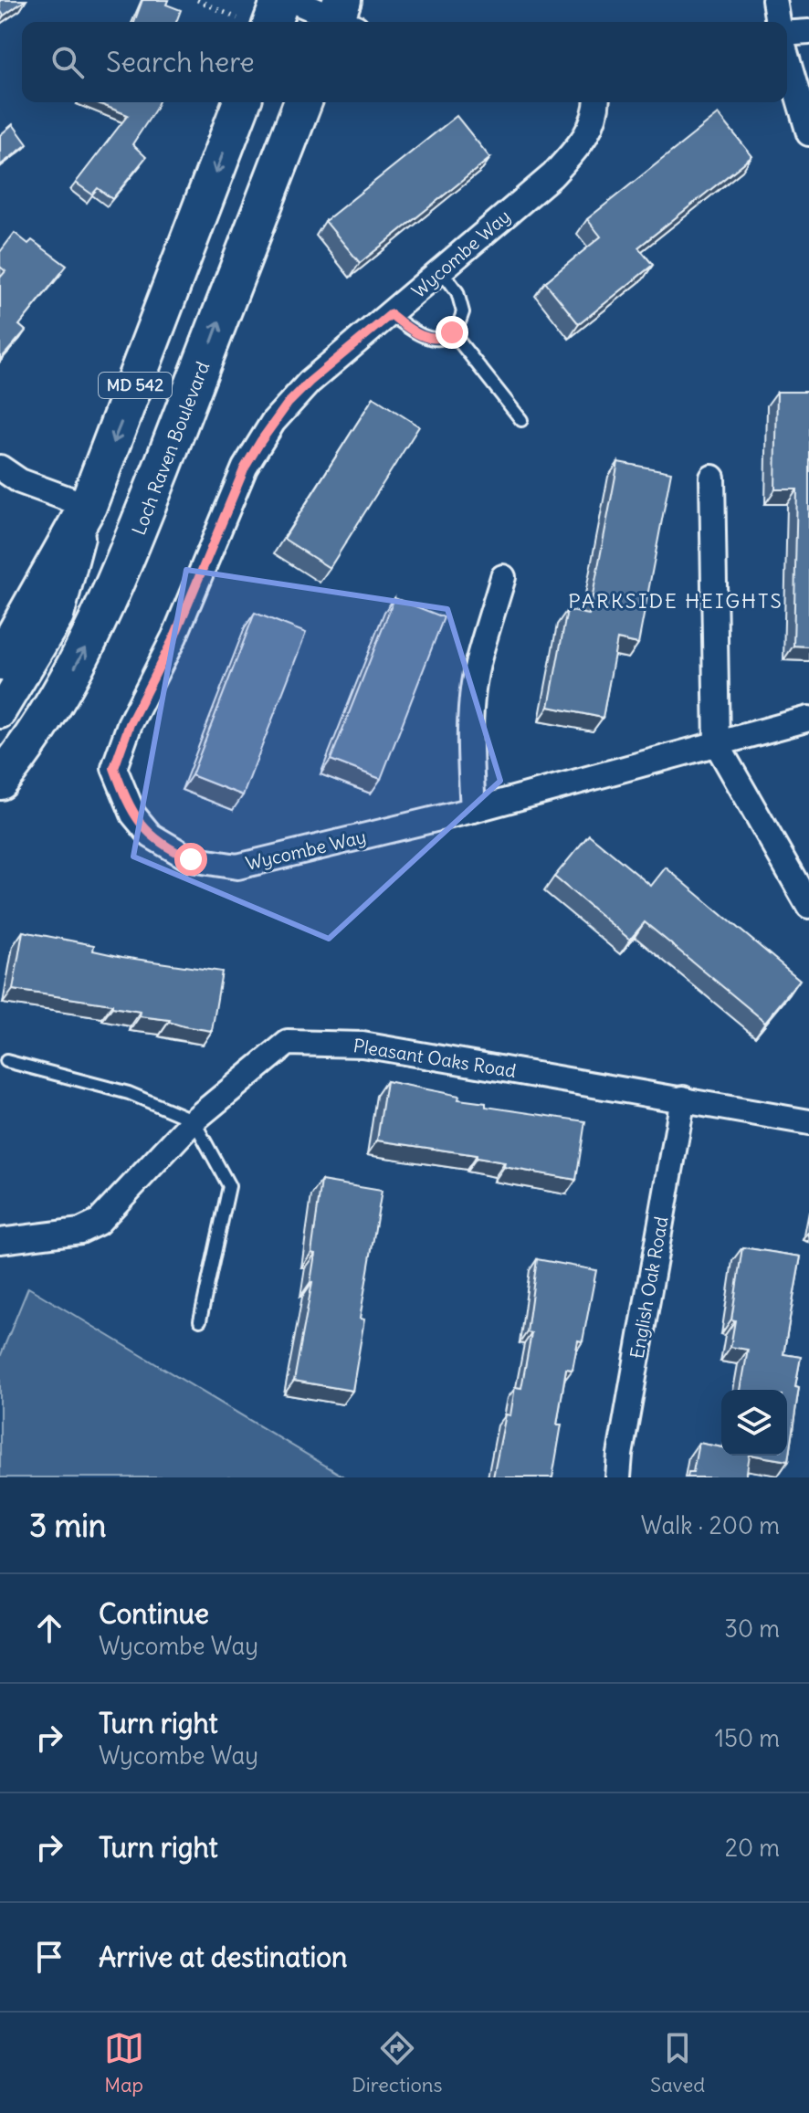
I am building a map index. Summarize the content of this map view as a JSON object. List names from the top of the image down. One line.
{"streets":{"main road":["MD 542","Loch Raven Boulevard"],"street":["Wycombe Way","Pleasant Oaks Road","English Oak Road"]},"crossings":[["Pleasant Oaks Road","English Oak Road"]],"districts":["PARKSIDE HEIGHTS"],"page":{"search":"Search here","heading":["3 min","Walk · 200 m"],"list":[["Continue","Wycombe Way","30 m"],["Turn right","Wycombe Way","150 m"],["Turn right","20 m"],"Arrive at destination"],"nav":["Map","Directions","Saved"]}}
